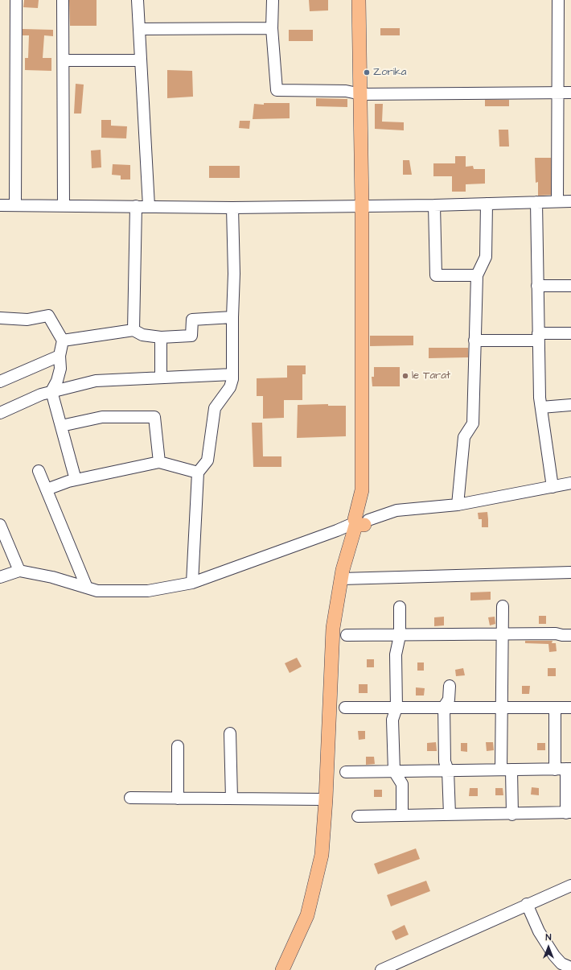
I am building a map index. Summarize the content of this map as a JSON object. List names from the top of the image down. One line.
{"places":["Zorika","le Tarat"],"north":"top"}
